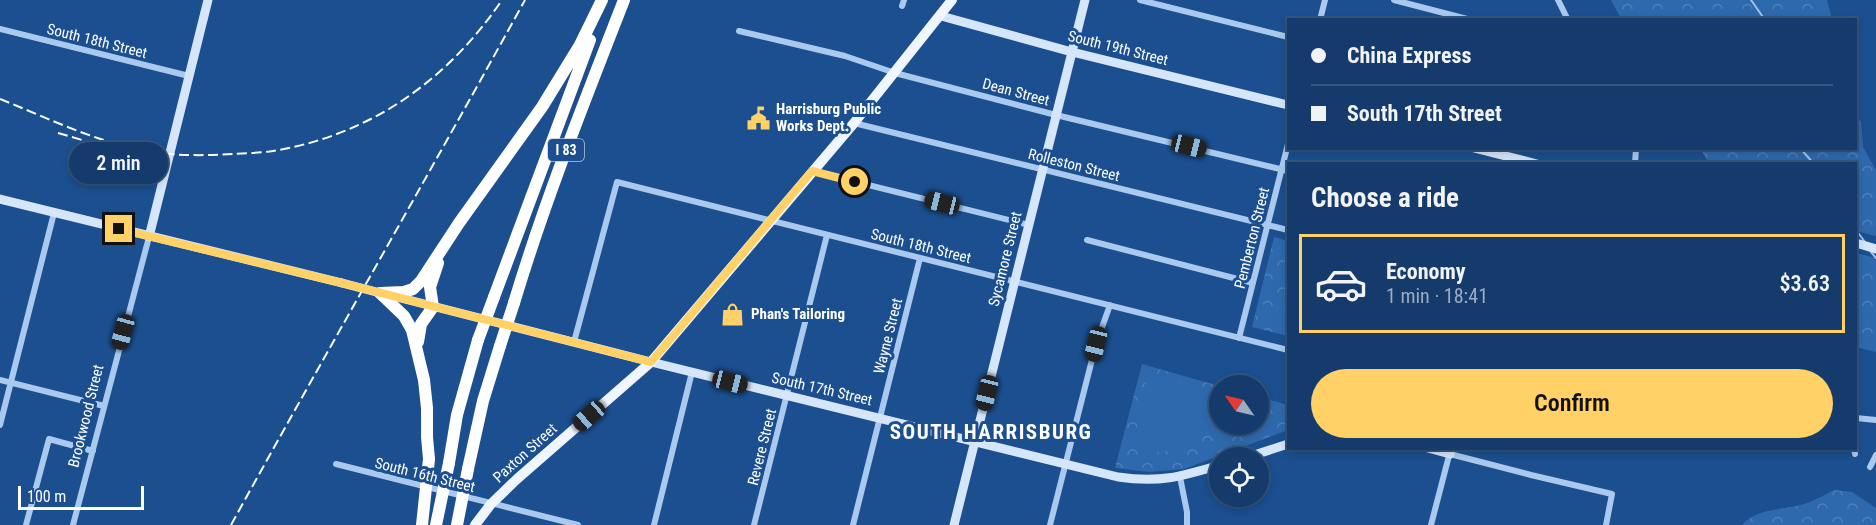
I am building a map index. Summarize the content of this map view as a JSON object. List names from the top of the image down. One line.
{"streets":{"highway":["I 83"],"main road":["South 19th Street","Sycamore Street","South 17th Street","Brookwood Street","Paxton Street"],"street":["South 18th Street","Dean Street","Rolleston Street","Pemberton Street","Wayne Street","Revere Street","South 16th Street"]},"crossings":[["South 18th Street","Pemberton Street"],["South 18th Street","Sycamore Street"],["South 18th Street","Wayne Street"],["South 18th Street","South 17th Street"],["South 18th Street","Brookwood Street"],["South 18th Street","Revere Street"],["South 18th Street","Paxton Street"],["South 19th Street","Sycamore Street"],["South 19th Street","Paxton Street"],["Dean Street","Pemberton Street"],["Dean Street","Sycamore Street"],["Dean Street","Paxton Street"],["Rolleston Street","Pemberton Street"],["Rolleston Street","Sycamore Street"],["Rolleston Street","Paxton Street"],["Sycamore Street","South 17th Street"],["Wayne Street","South 17th Street"],["South 17th Street","Brookwood Street"],["South 17th Street","Revere Street"],["South 17th Street","Paxton Street"],["Paxton Street","South 16th Street"]],"districts":["SOUTH HARRISBURG"],"places":{"public building":["Harrisburg Public Works Dept."],"shop":["Phan's Tailoring"]},"scale_bar":"100 m","north":"top left","page":{"banner":["China Express","South 17th Street"],"bubble":"2 min","heading":"Choose a ride","list":[{"name":"Economy","note":"1 min · 18:41","value":"$3.63"}],"buttons":"Confirm","scale":"100 m"}}
